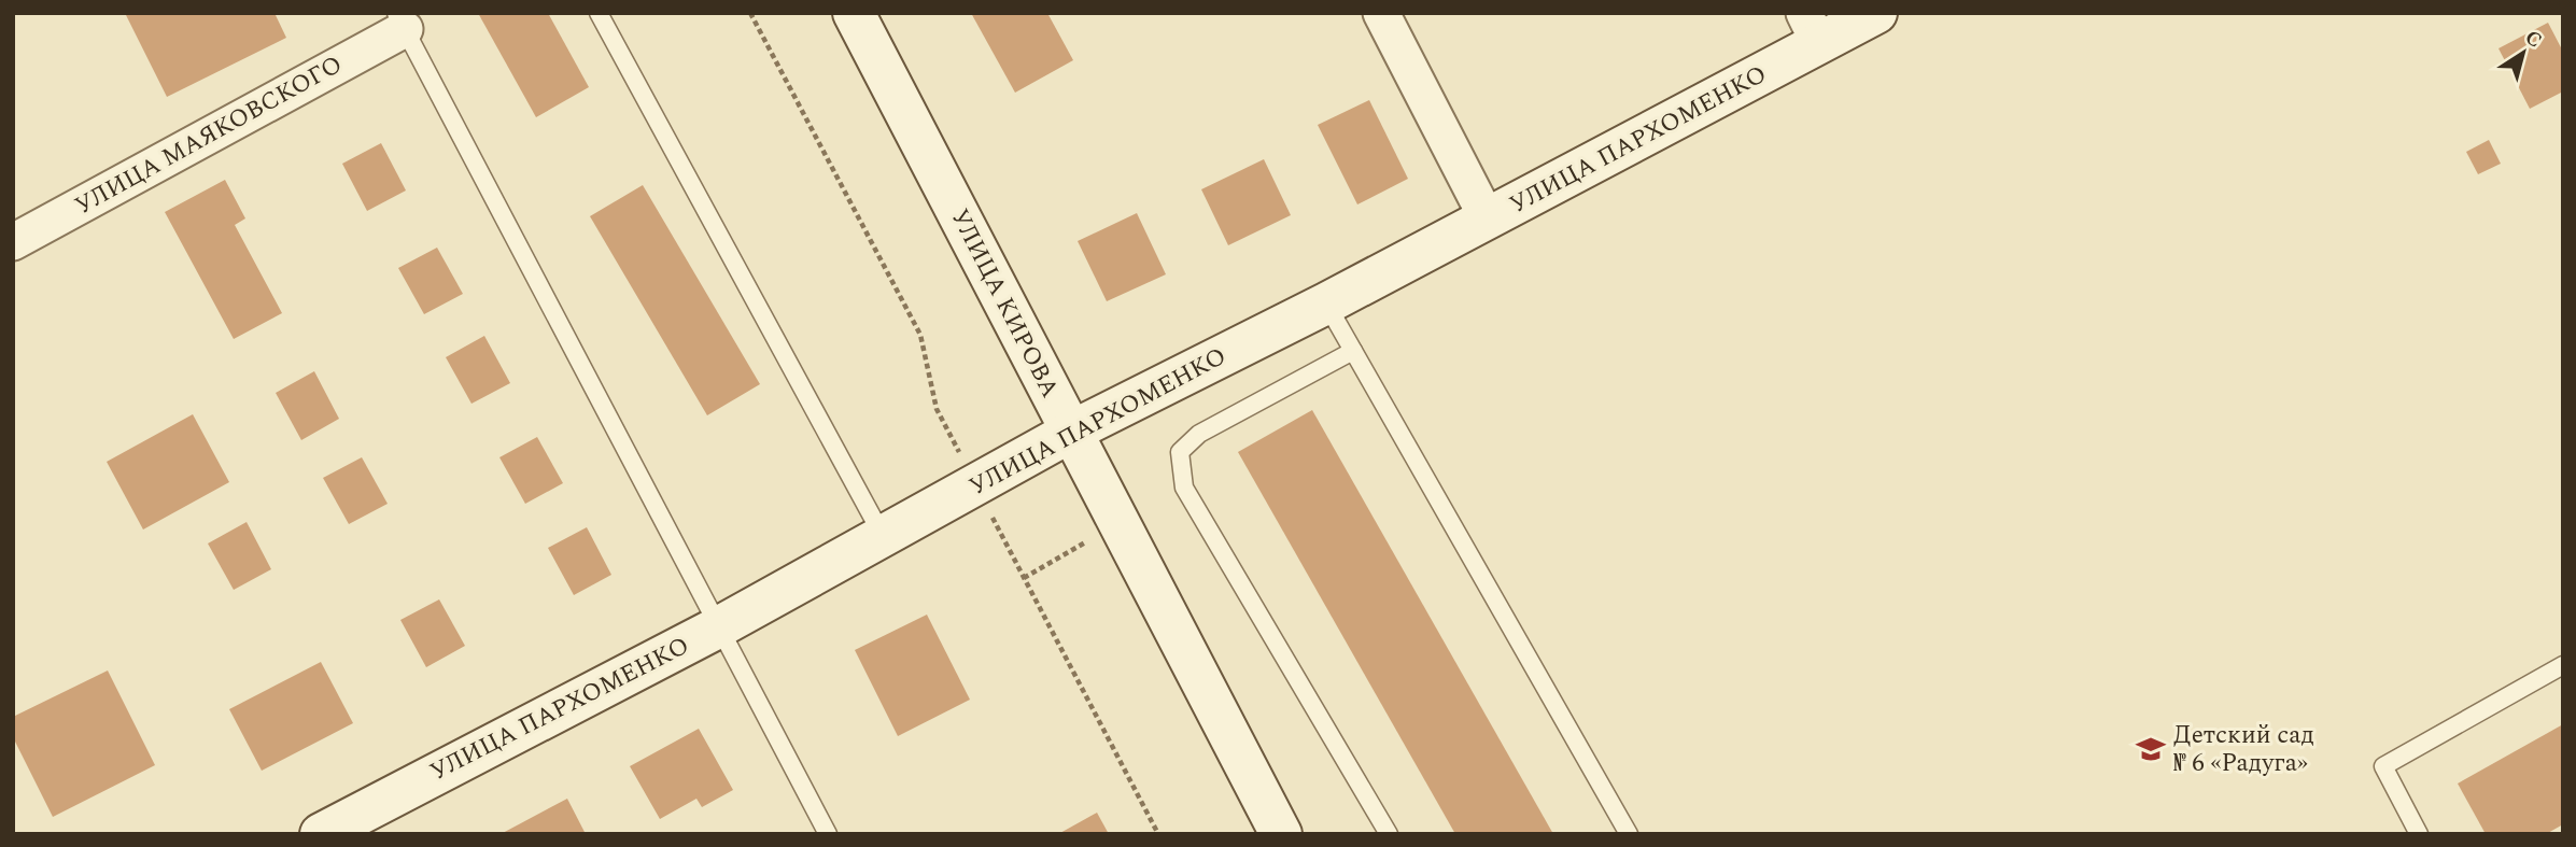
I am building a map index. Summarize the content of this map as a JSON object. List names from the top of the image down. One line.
{"streets":{"main road":["УЛИЦА ПАРХОМЕНКО","УЛИЦА КИРОВА"],"street":["УЛИЦА МАЯКОВСКОГО"]},"crossings":[["УЛИЦА ПАРХОМЕНКО","УЛИЦА КИРОВА"]],"places":{"school or university":["Детский сад № 6 «Радуга»"]},"north":"top right"}
